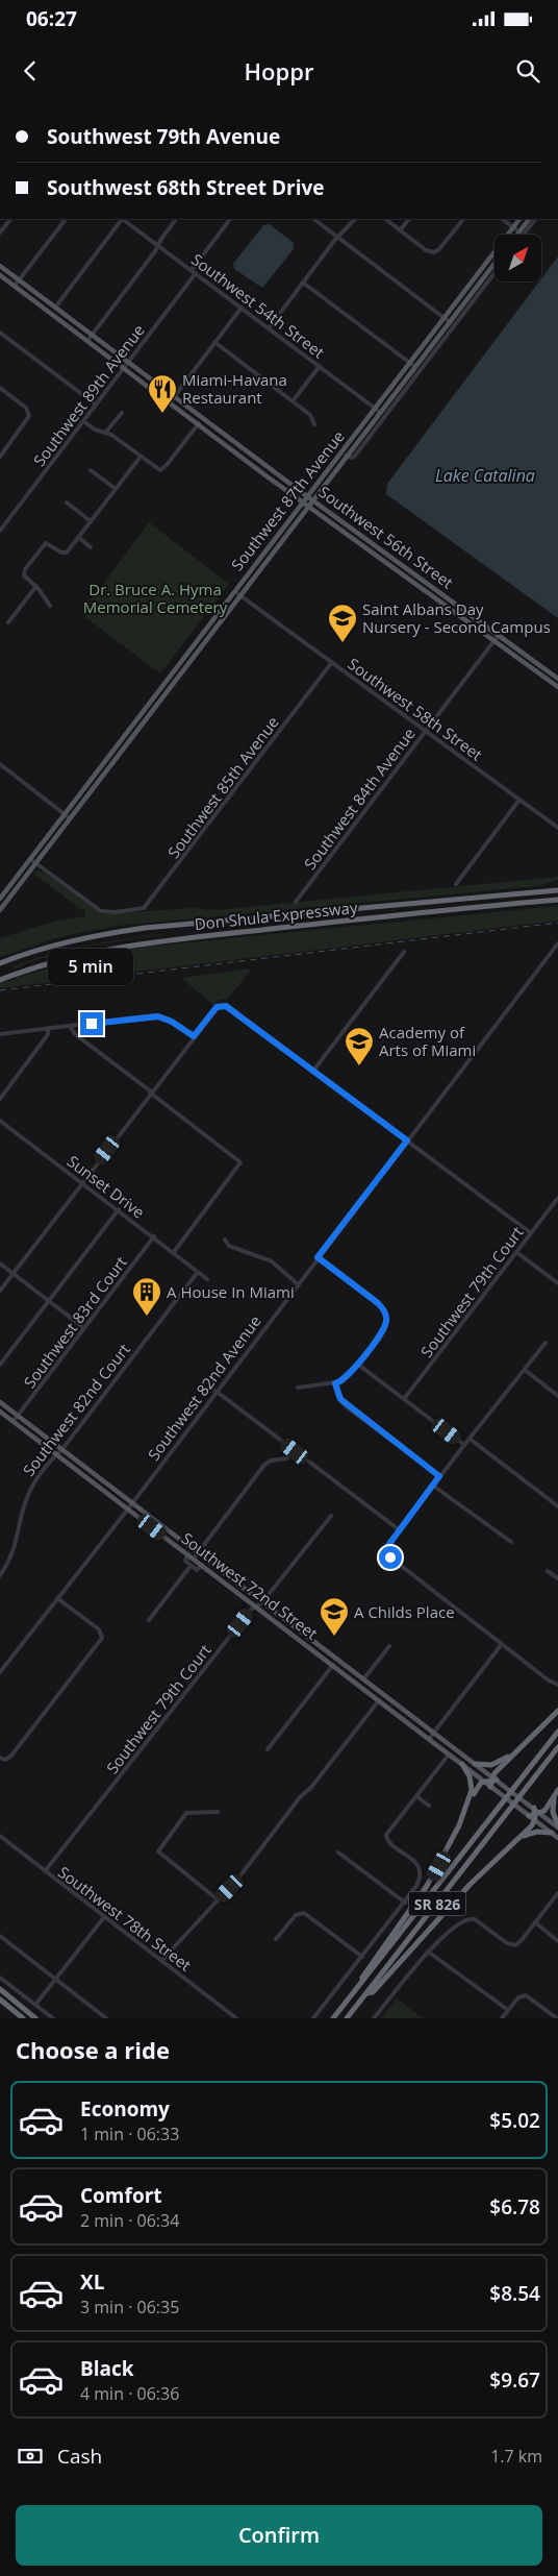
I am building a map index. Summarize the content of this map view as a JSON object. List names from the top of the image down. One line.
{"streets":{"highway":["Don Shula Expressway","SR 826"],"main road":["Southwest 87th Avenue","Southwest 56th Street","Southwest 72nd Street"],"street":["Southwest 54th Street","Southwest 89th Avenue","Southwest 58th Street","Southwest 85th Avenue","Southwest 84th Avenue","Sunset Drive","Southwest 79th Court","Southwest 83rd Court","Southwest 82nd Avenue","Southwest 82nd Court","Southwest 78th Street"]},"crossings":[["Southwest 54th Street","Southwest 89th Avenue"],["Southwest 54th Street","Southwest 87th Avenue"],["Southwest 89th Avenue","Southwest 56th Street"],["Southwest 87th Avenue","Southwest 56th Street"],["Southwest 87th Avenue","Southwest 58th Street"],["Southwest 87th Avenue","Southwest 85th Avenue"],["Southwest 56th Street","Southwest 84th Avenue"],["Southwest 58th Street","Southwest 85th Avenue"],["Southwest 58th Street","Southwest 84th Avenue"],["Sunset Drive","Southwest 83rd Court"],["Sunset Drive","Southwest 82nd Court"],["Southwest 79th Court","Southwest 72nd Street"],["Southwest 79th Court","Southwest 78th Street"],["Southwest 83rd Court","Southwest 72nd Street"],["Southwest 82nd Avenue","Southwest 72nd Street"],["Southwest 82nd Court","Southwest 72nd Street"]],"water":["Lake Catalina"],"parks":["Dr. Bruce A. Hyma Memorial Cemetery"],"places":{"restaurant":["Miami-Havana Restaurant"],"school or university":["Saint Albans Day Nursery - Second Campus","Academy of Arts of Miami","A Childs Place"],"building":["A House In Miami"]},"north":"top right","page":{"status":"06:27","header":"Hoppr","banner":["Southwest 79th Avenue","Southwest 68th Street Drive"],"bubble":"5 min","heading":"Choose a ride","list":[{"name":"Economy","note":"1 min · 06:33","value":"$5.02"},{"name":"Comfort","note":"2 min · 06:34","value":"$6.78"},{"name":"XL","note":"3 min · 06:35","value":"$8.54"},{"name":"Black","note":"4 min · 06:36","value":"$9.67"}],"pay":["Cash","1.7 km"],"buttons":"Confirm"}}
